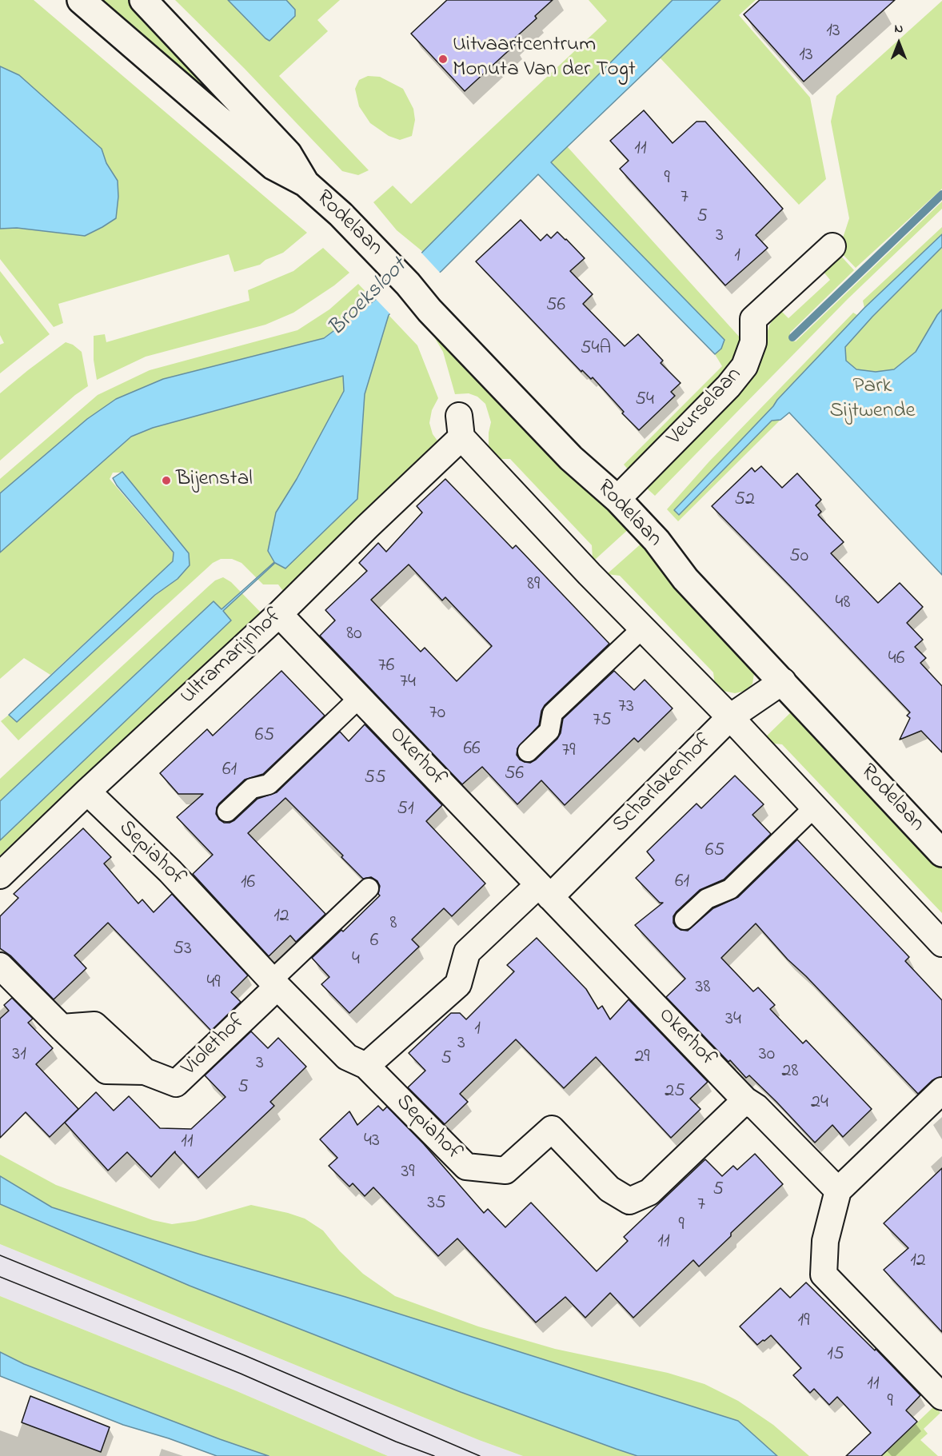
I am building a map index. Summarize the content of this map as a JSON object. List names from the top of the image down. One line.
{"streets":{"street":["Rodelaan","Veurselaan","Ultramarijnhof","Okerhof","Scharlakenhof","Sepiahof","Violethof"]},"crossings":[["Rodelaan","Veurselaan"],["Rodelaan","Scharlakenhof"],["Ultramarijnhof","Okerhof"],["Ultramarijnhof","Sepiahof"],["Okerhof","Scharlakenhof"],["Okerhof","Sepiahof"],["Scharlakenhof","Sepiahof"],["Sepiahof","Violethof"]],"water":["Broeksloot"],"parks":["Park Sijtwende"],"places":["Uitvaartcentrum Monuta Van der Togt","Bijenstal"],"house_numbers":["13","13","11","9","7","5","3","1","56","54A","54","52","50","89","48","80","46","76","74","73","70","75","65","66","79","61","56","55","51","65","61","16","12","8","6","53","4","49","38","34","1","3","31","30","29","5","3","28","5","25","24","43","11","39","5","35","7","9","11","12","19","15","11","9"],"north":"top"}
